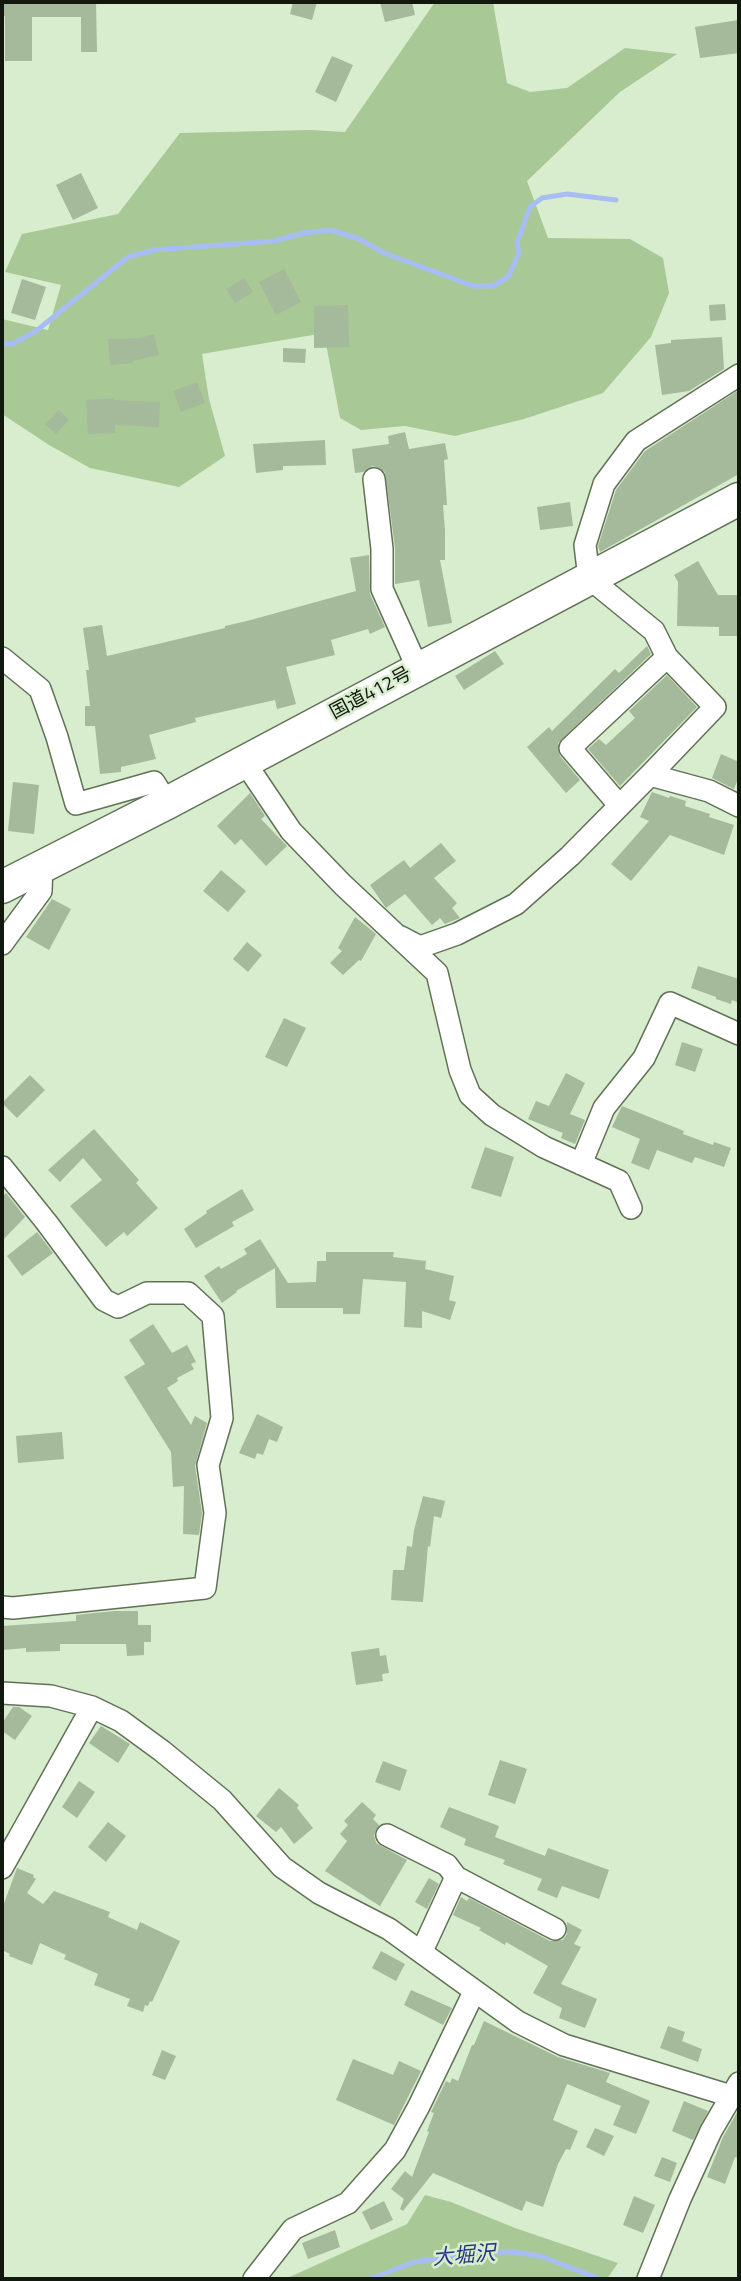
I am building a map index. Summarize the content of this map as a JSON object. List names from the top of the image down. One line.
{"streets":{"highway":["国道412号"]},"water":["大堀沢"]}
